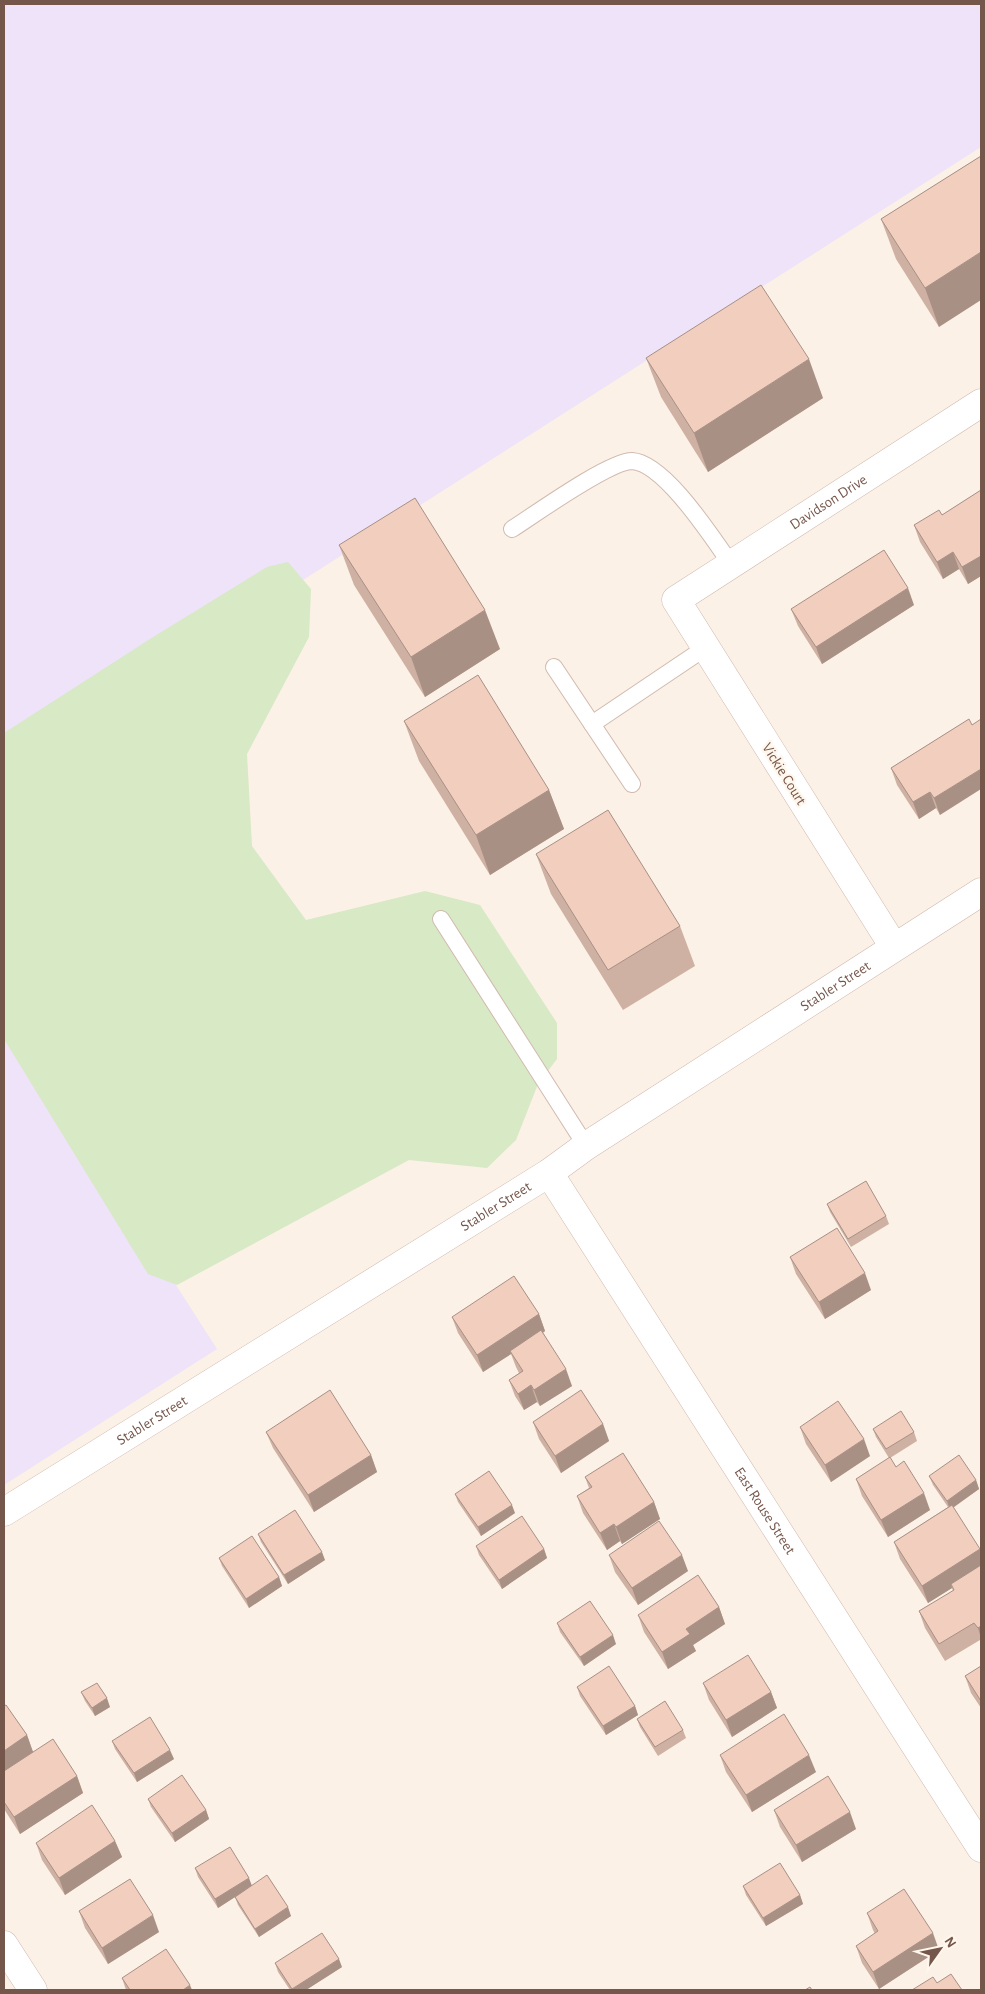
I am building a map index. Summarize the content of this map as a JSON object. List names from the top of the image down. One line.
{"streets":{"street":["Davidson Drive","Vickie Court","Stabler Street","East Rouse Street"]},"crossings":[["Davidson Drive","Vickie Court"],["Vickie Court","Stabler Street"],["Stabler Street","East Rouse Street"]],"north":"top right"}
